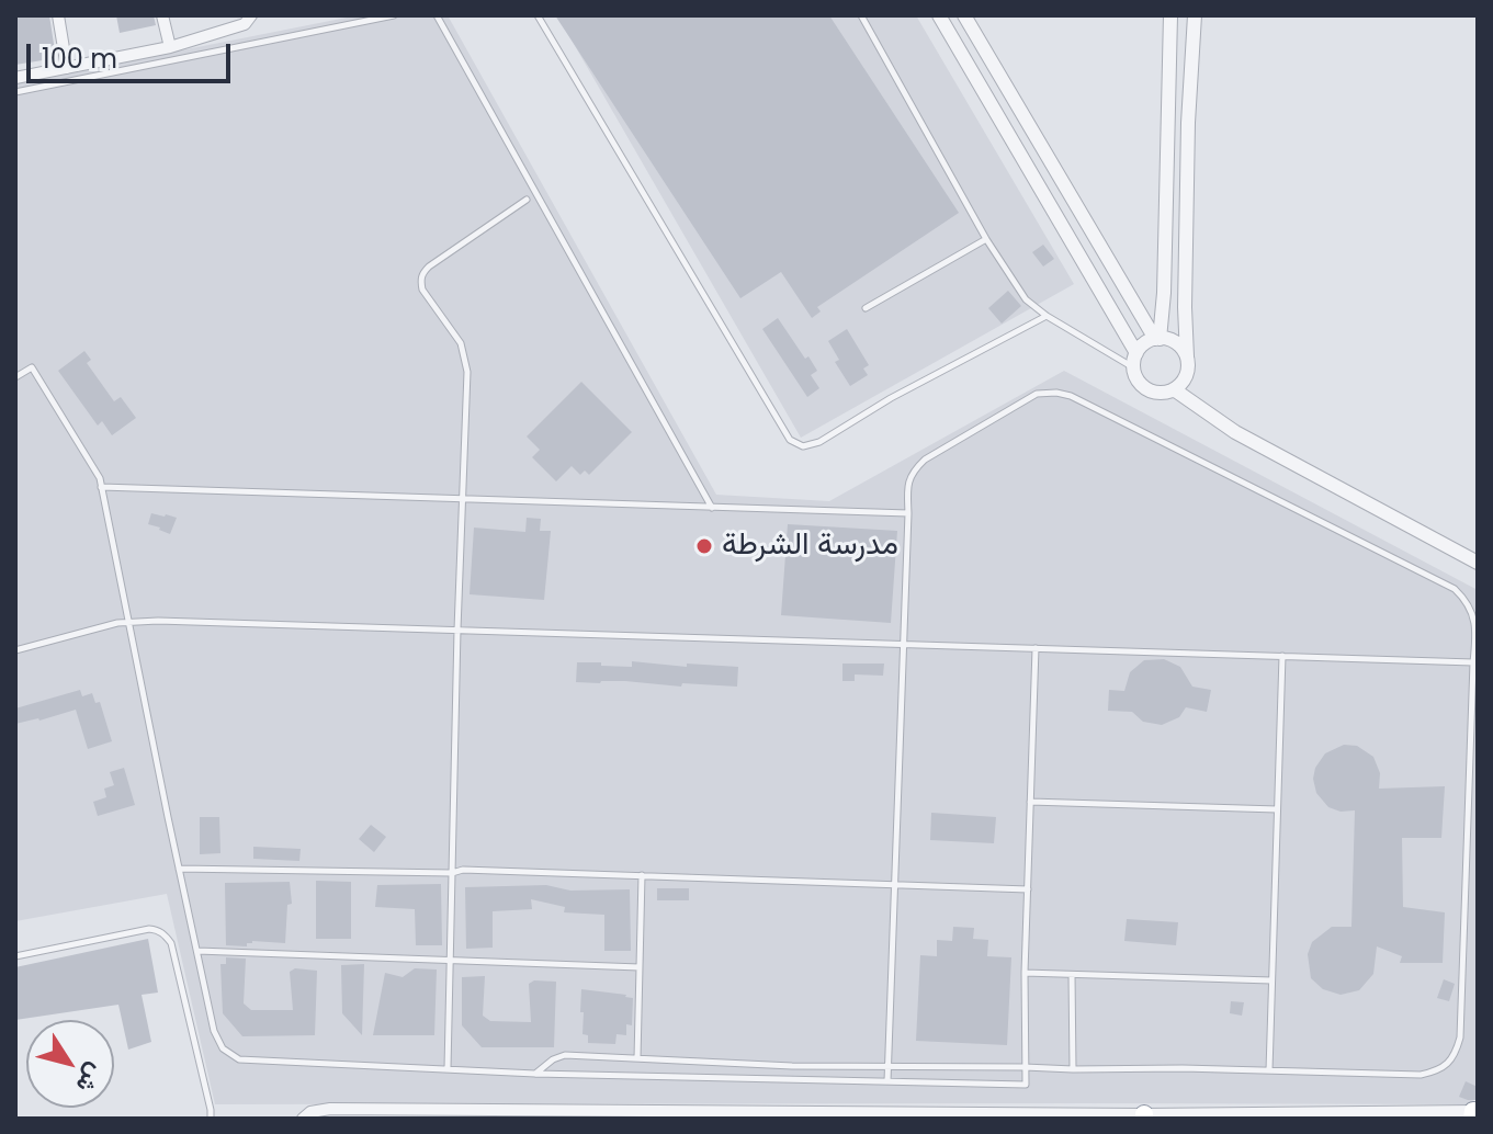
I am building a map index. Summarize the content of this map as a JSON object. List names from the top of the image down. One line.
{"places":["مدرسة الشرطة"],"scale_bar":"100 m","north":"bottom right"}
